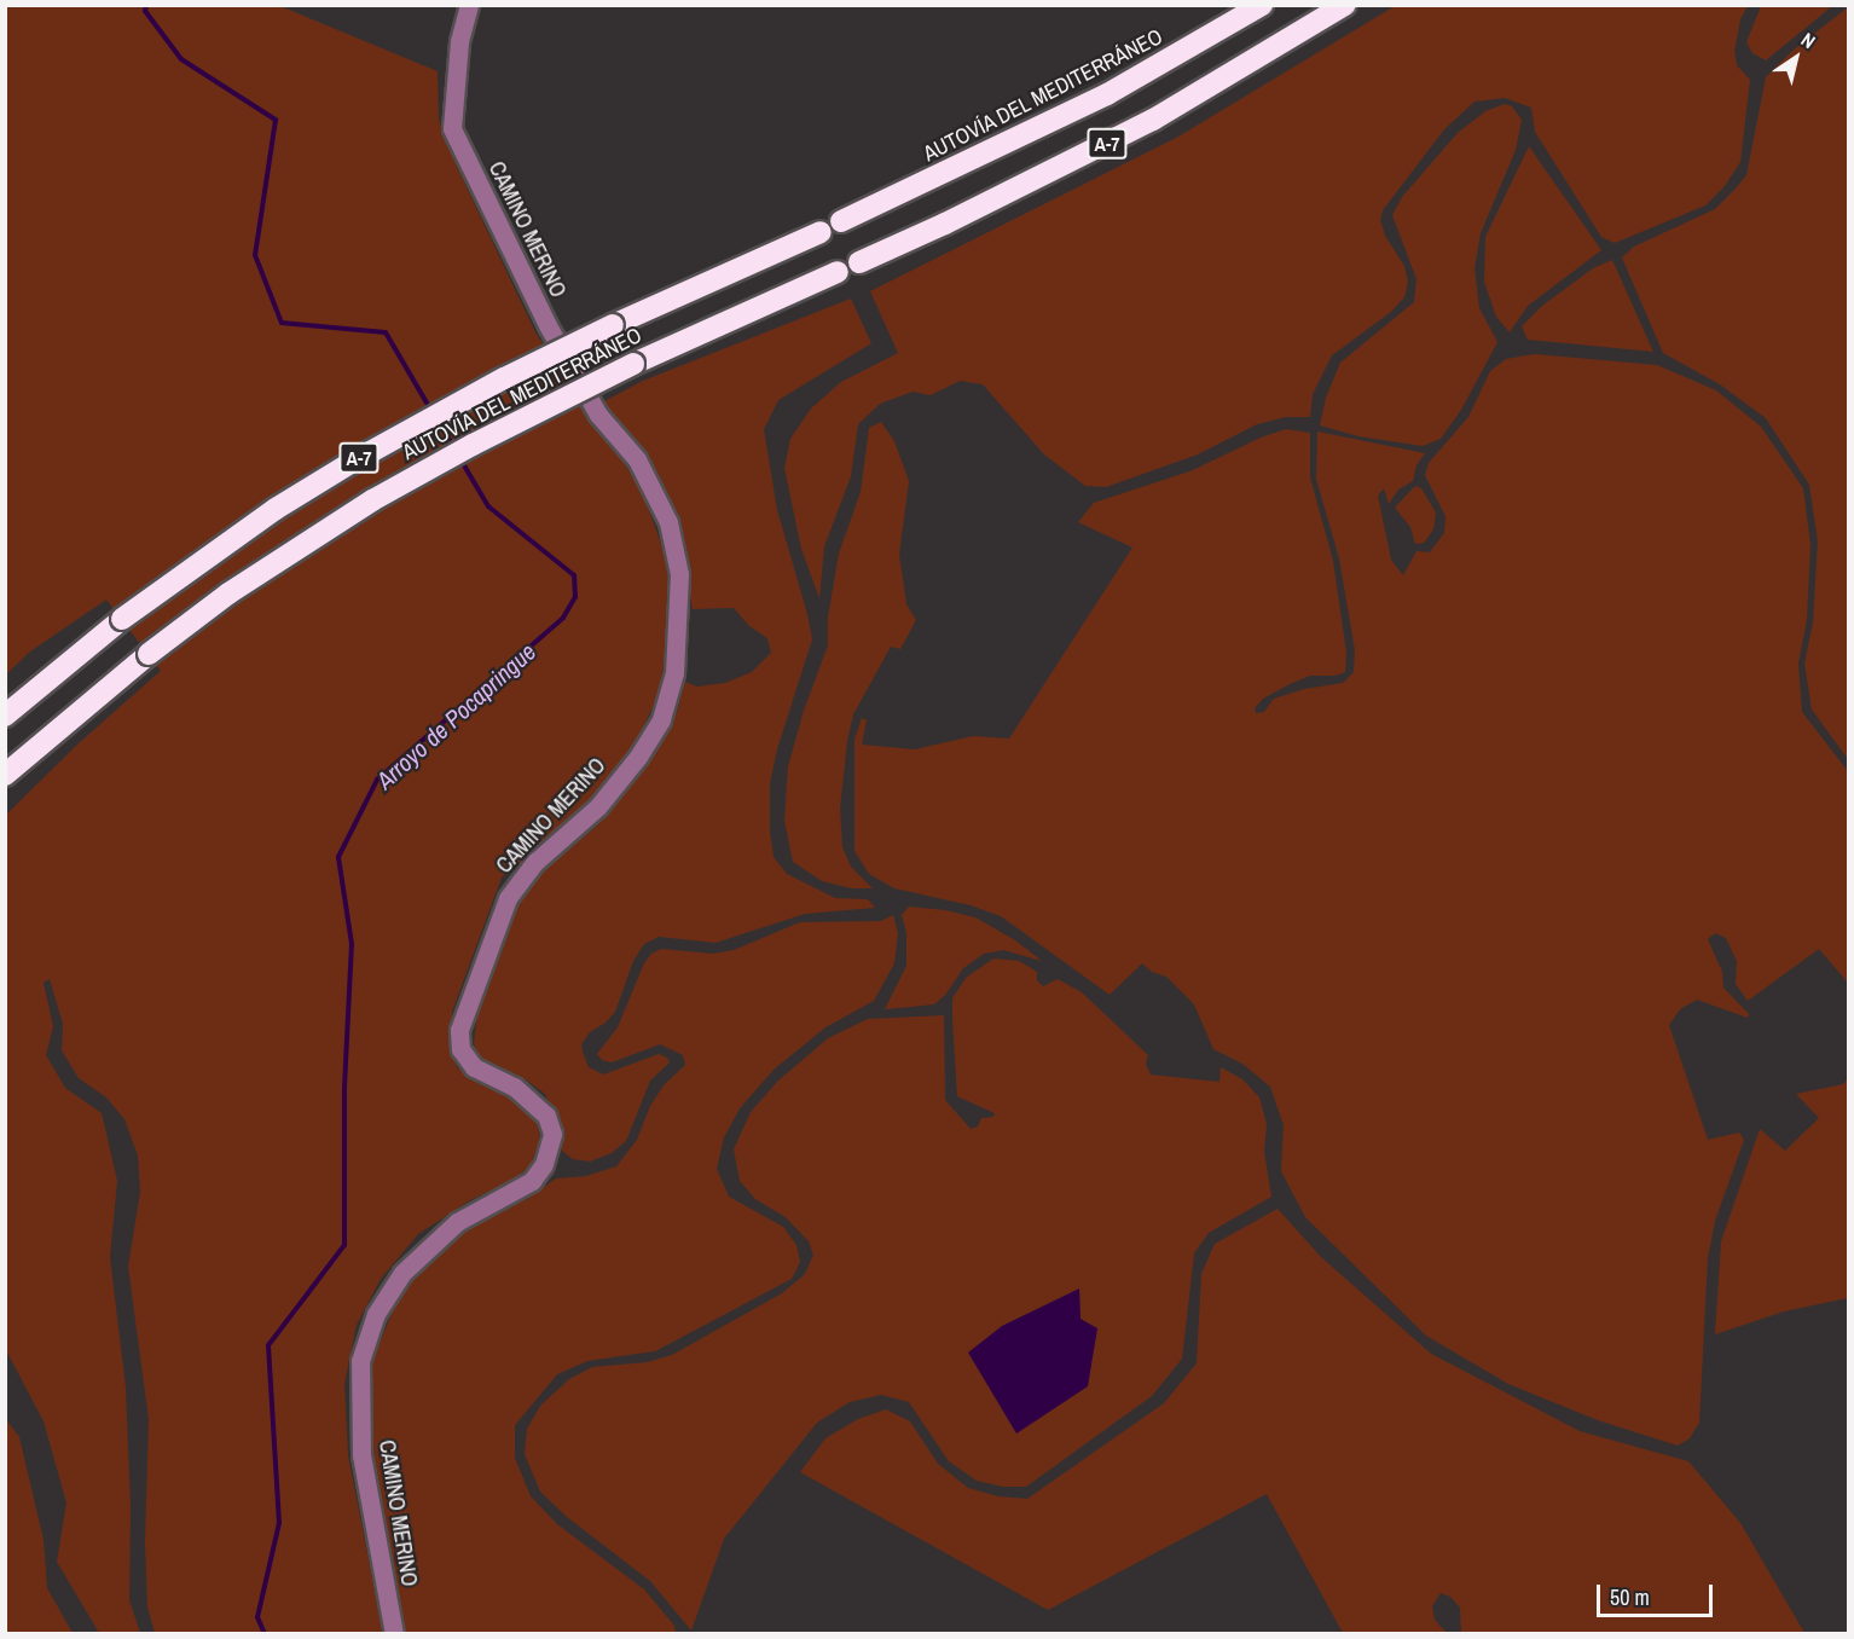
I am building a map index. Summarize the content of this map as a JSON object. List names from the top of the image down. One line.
{"streets":{"highway":["AUTOVÍA DEL MEDITERRÁNEO","A-7"],"street":["CAMINO MERINO"]},"water":["Arroyo de Pocapringue"],"scale_bar":"50 m","north":"top right"}
